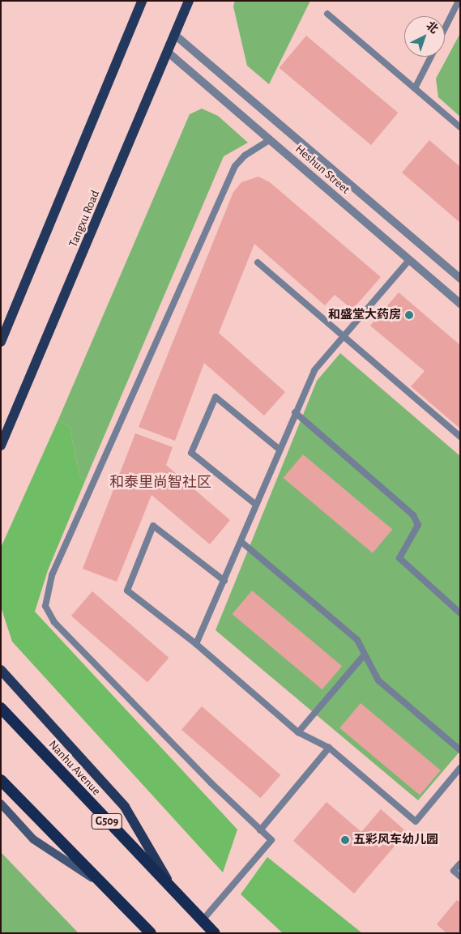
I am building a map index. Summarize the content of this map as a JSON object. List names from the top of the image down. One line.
{"streets":{"highway":["Nanhu Avenue","G509"],"main road":["Tangxu Road"],"street":["Heshun Street"]},"crossings":[["Heshun Street","Tangxu Road"]],"districts":["和泰里尚智社区"],"places":["和盛堂大药房","五彩风车幼儿园"],"north":"top right"}
